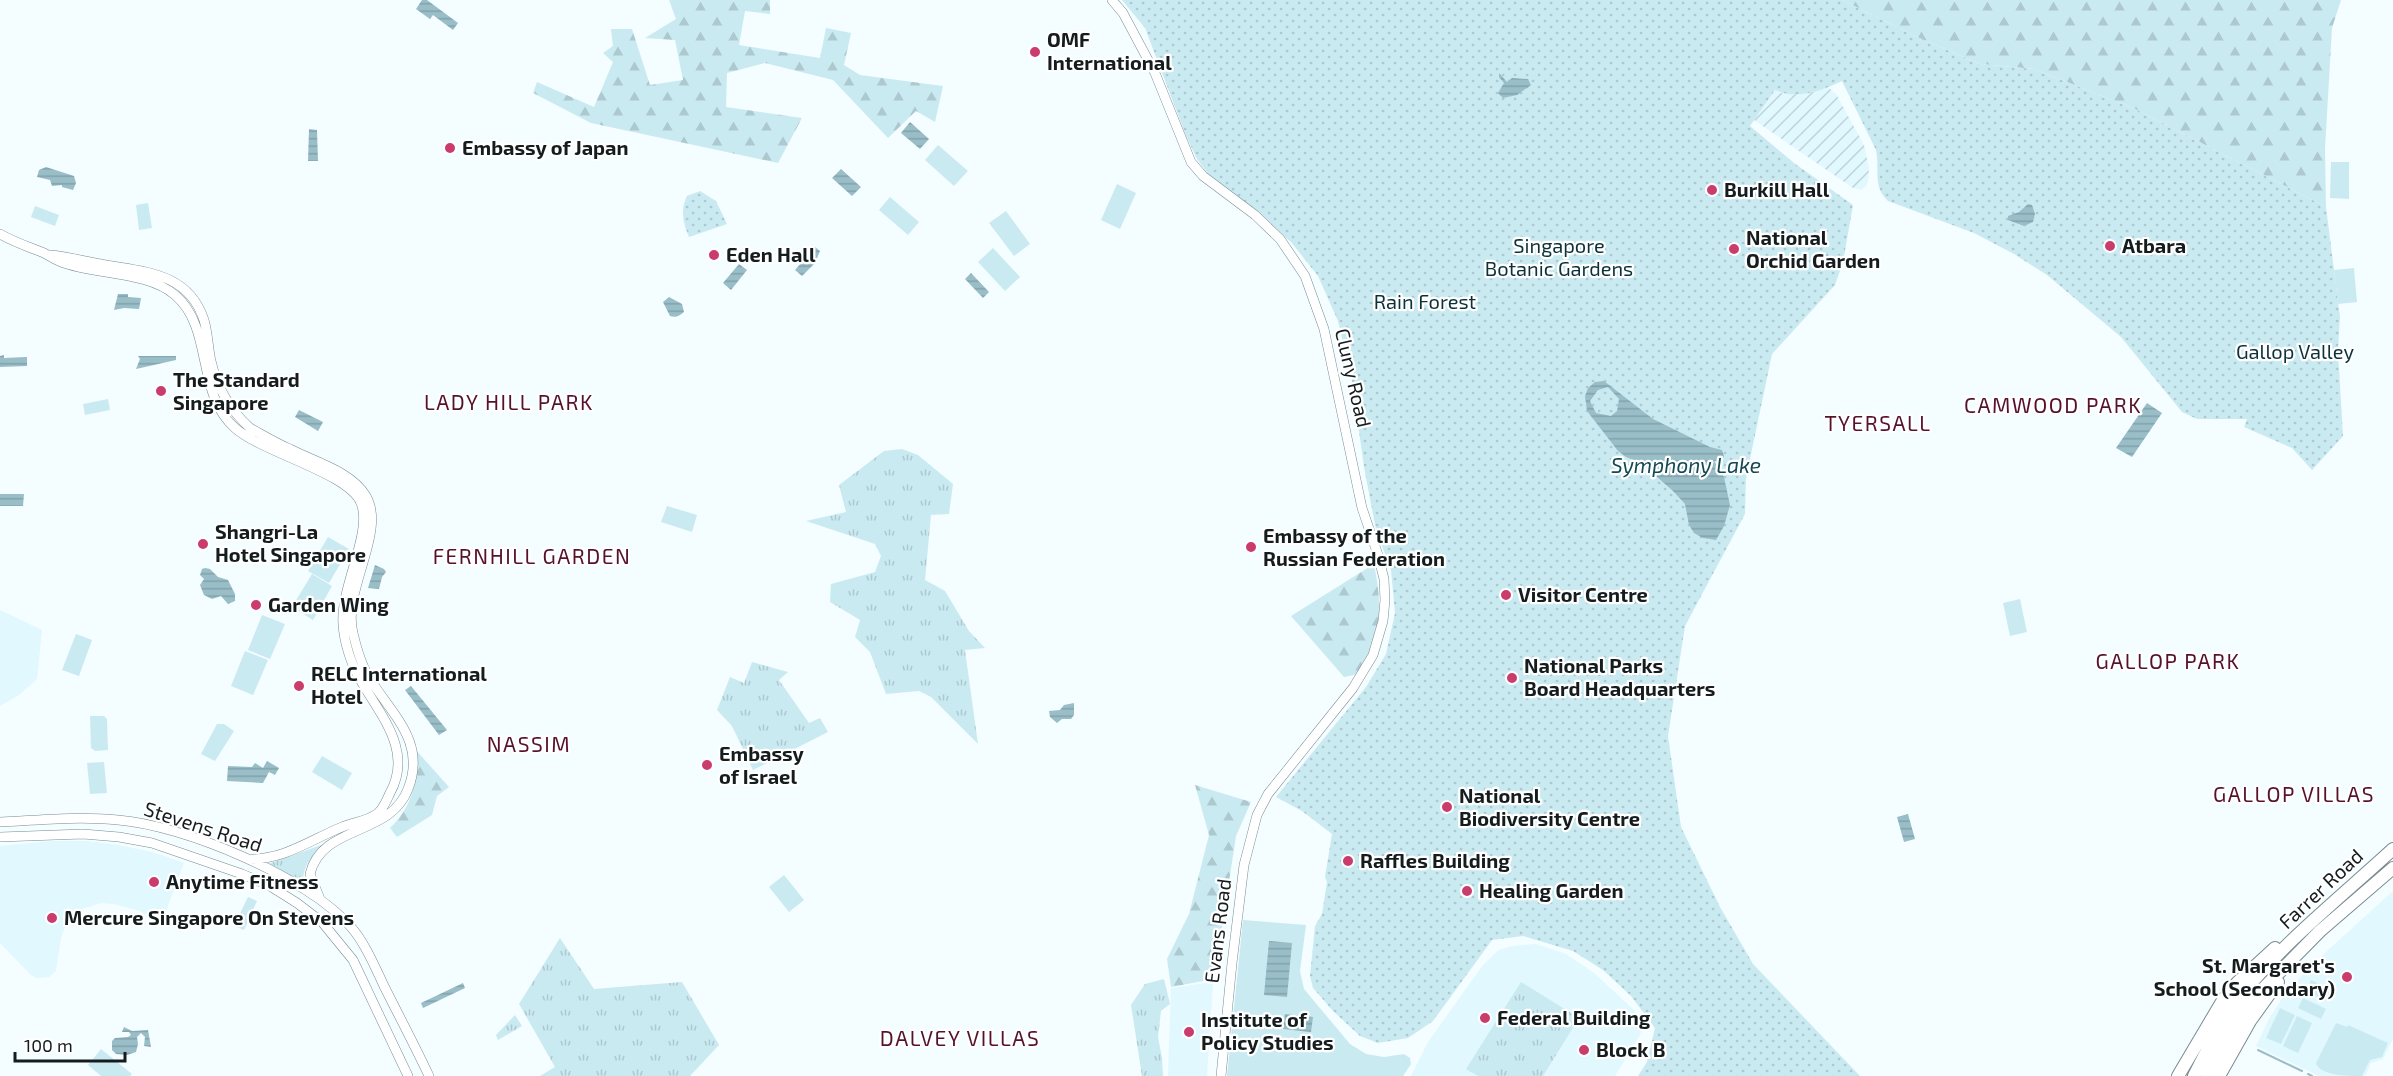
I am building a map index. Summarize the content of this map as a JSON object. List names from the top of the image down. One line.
{"streets":{"highway":["Farrer Road"],"street":["Cluny Road","Stevens Road","Evans Road"]},"crossings":[["Cluny Road","Evans Road"]],"districts":["LADY HILL PARK","CAMWOOD PARK","TYERSALL","FERNHILL GARDEN","GALLOP PARK","NASSIM","GALLOP VILLAS","DALVEY VILLAS"],"water":["Symphony Lake"],"parks":["Singapore Botanic Gardens","Rain Forest","Gallop Valley"],"places":["OMF International","Embassy of Japan","Burkill Hall","Atbara","National Orchid Garden","Eden Hall","The Standard Singapore","Shangri-La Hotel Singapore","Embassy of the Russian Federation","Visitor Centre","Garden Wing","National Parks Board Headquarters","RELC International Hotel","Embassy of Israel","National Biodiversity Centre","Raffles Building","Anytime Fitness","Healing Garden","Mercure Singapore On Stevens","St. Margaret's School (Secondary)","Federal Building","Institute of Policy Studies","Block B"],"scale_bar":"100 m"}
